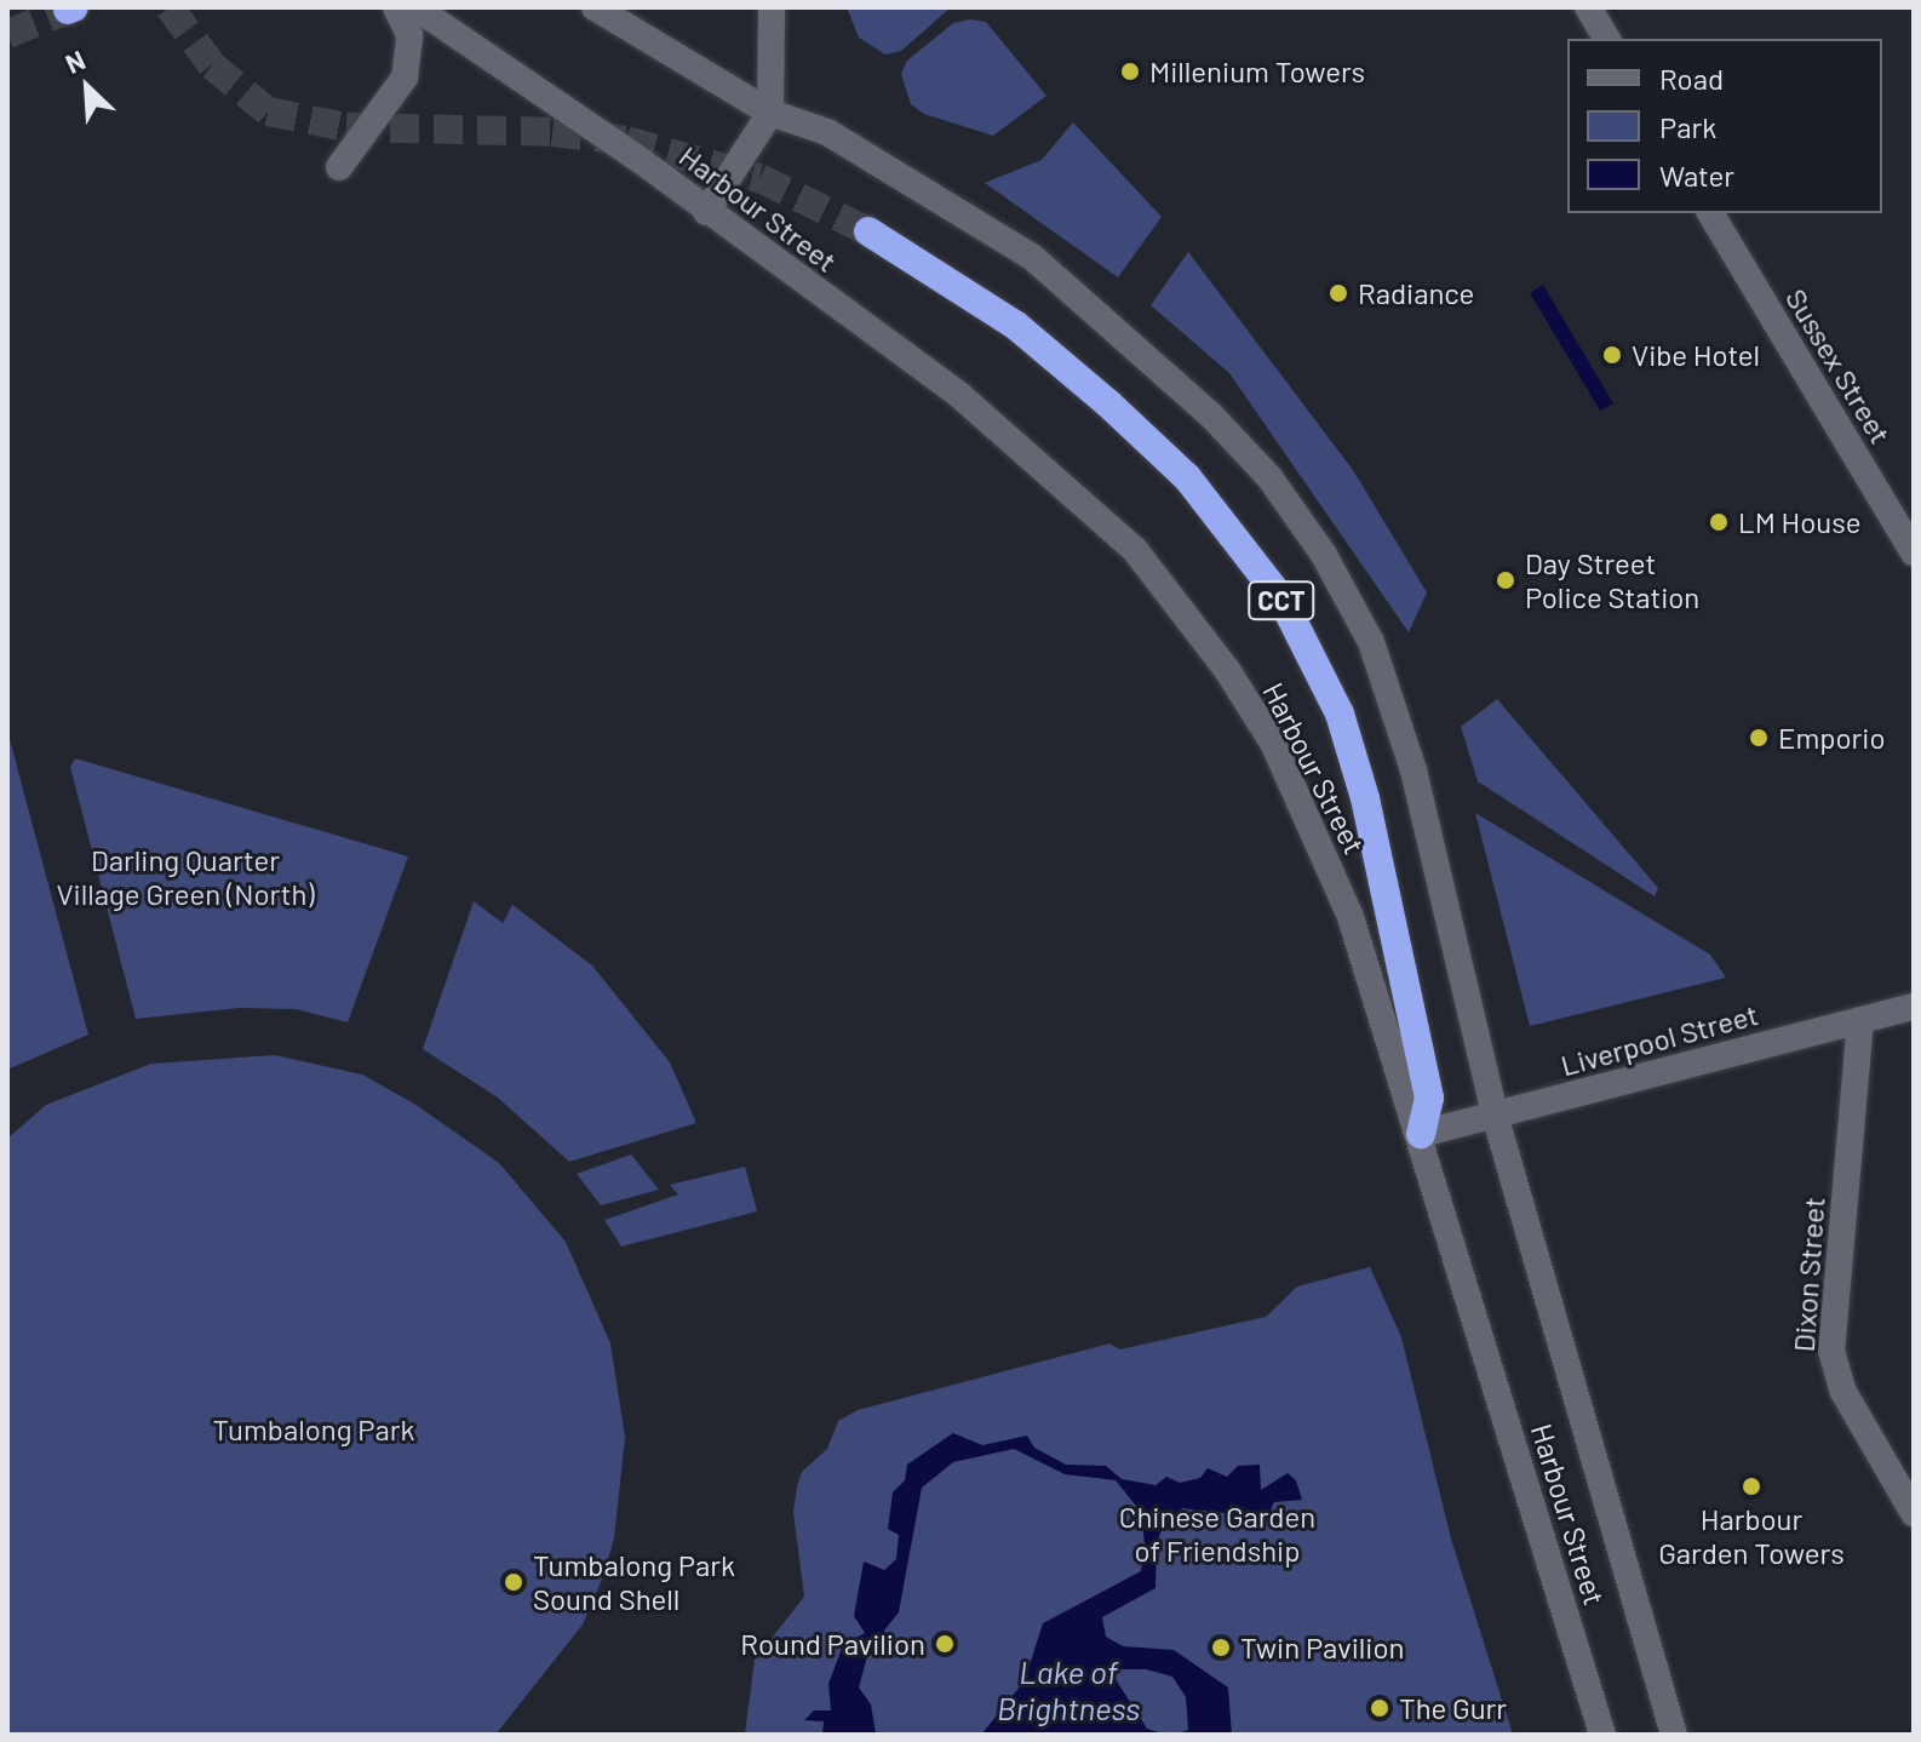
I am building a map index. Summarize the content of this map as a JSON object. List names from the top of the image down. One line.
{"streets":{"highway":["CCT"],"main road":["Harbour Street","Sussex Street","Liverpool Street","Dixon Street"]},"crossings":[["Harbour Street","CCT"],["Harbour Street","Liverpool Street"],["CCT","Liverpool Street"],["Liverpool Street","Dixon Street"]],"water":["Lake of Brightness"],"parks":["Darling Quarter Village Green (North)","Tumbalong Park","Chinese Garden of Friendship"],"places":["Millenium Towers","Radiance","Vibe Hotel","LM House","Day Street Police Station","Emporio","Harbour Garden Towers","Tumbalong Park Sound Shell","Round Pavilion","Twin Pavilion","The Gurr"],"legend":["Road","Park","Water"],"north":"top left"}
